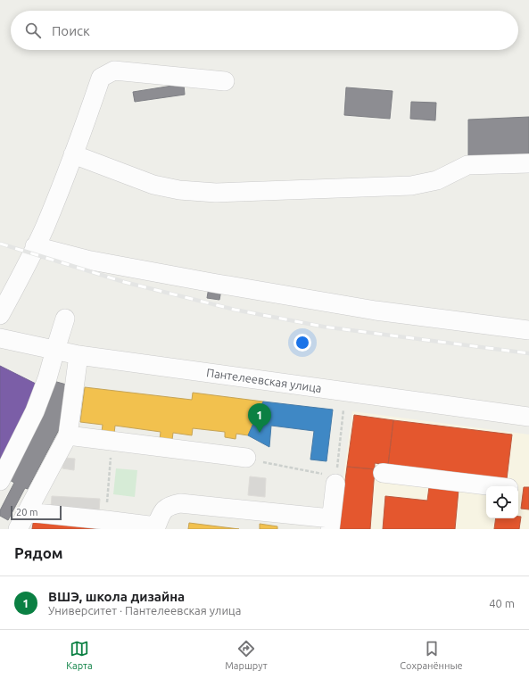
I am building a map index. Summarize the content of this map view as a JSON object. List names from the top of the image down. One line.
{"streets":{"street":["Пантелеевская улица"]},"scale_bar":"20 m","page":{"search":"Поиск","pins":"1","scale":"20 m","heading":"Рядом","list":[{"mark":"1","name":"ВШЭ, школа дизайна","note":"Университет · Пантелеевская улица","value":"40 m"}],"nav":["Карта","Маршрут","Сохранённые"]}}
